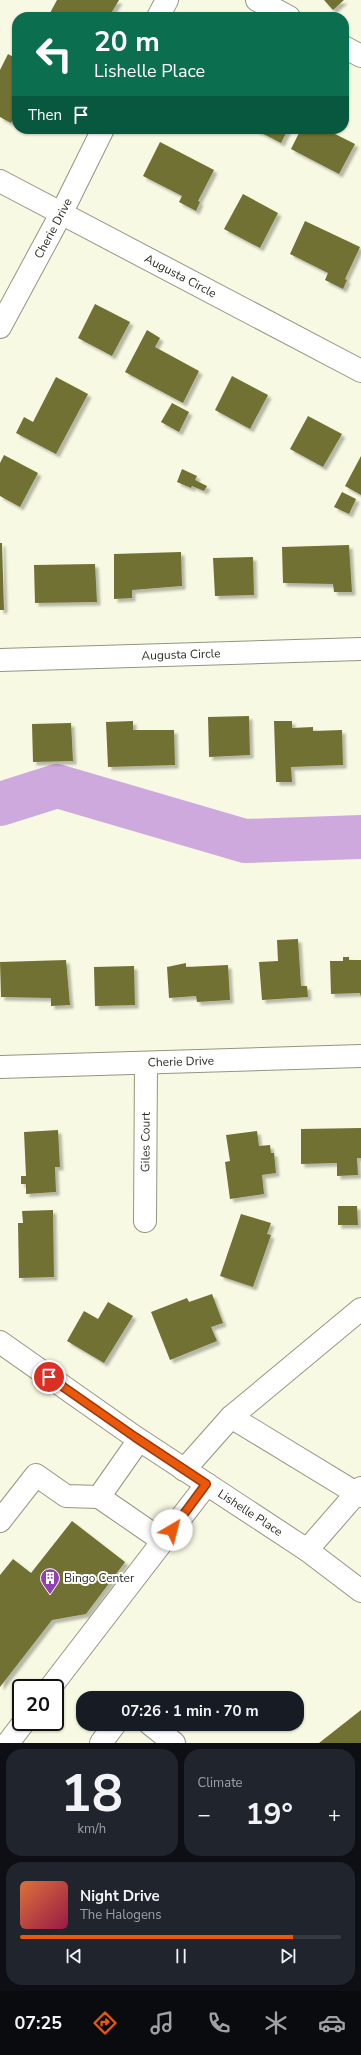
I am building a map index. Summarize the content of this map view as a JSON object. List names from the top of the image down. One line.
{"streets":{"street":["Cherie Drive","Augusta Circle","Giles Court","Lishelle Place"]},"crossings":[["Cherie Drive","Augusta Circle"],["Cherie Drive","Giles Court"]],"places":{"building":["Bingo Center"]},"page":{"turn":["20 m","Lishelle Place"],"then":"Then","limit":"20","trip":"07:26 · 1 min · 70 m","tile":[["18","km/h"],"Climate"],"heat":["−","19°","+"],"song":["Night Drive","The Halogens"],"tabs":"07:25"}}
